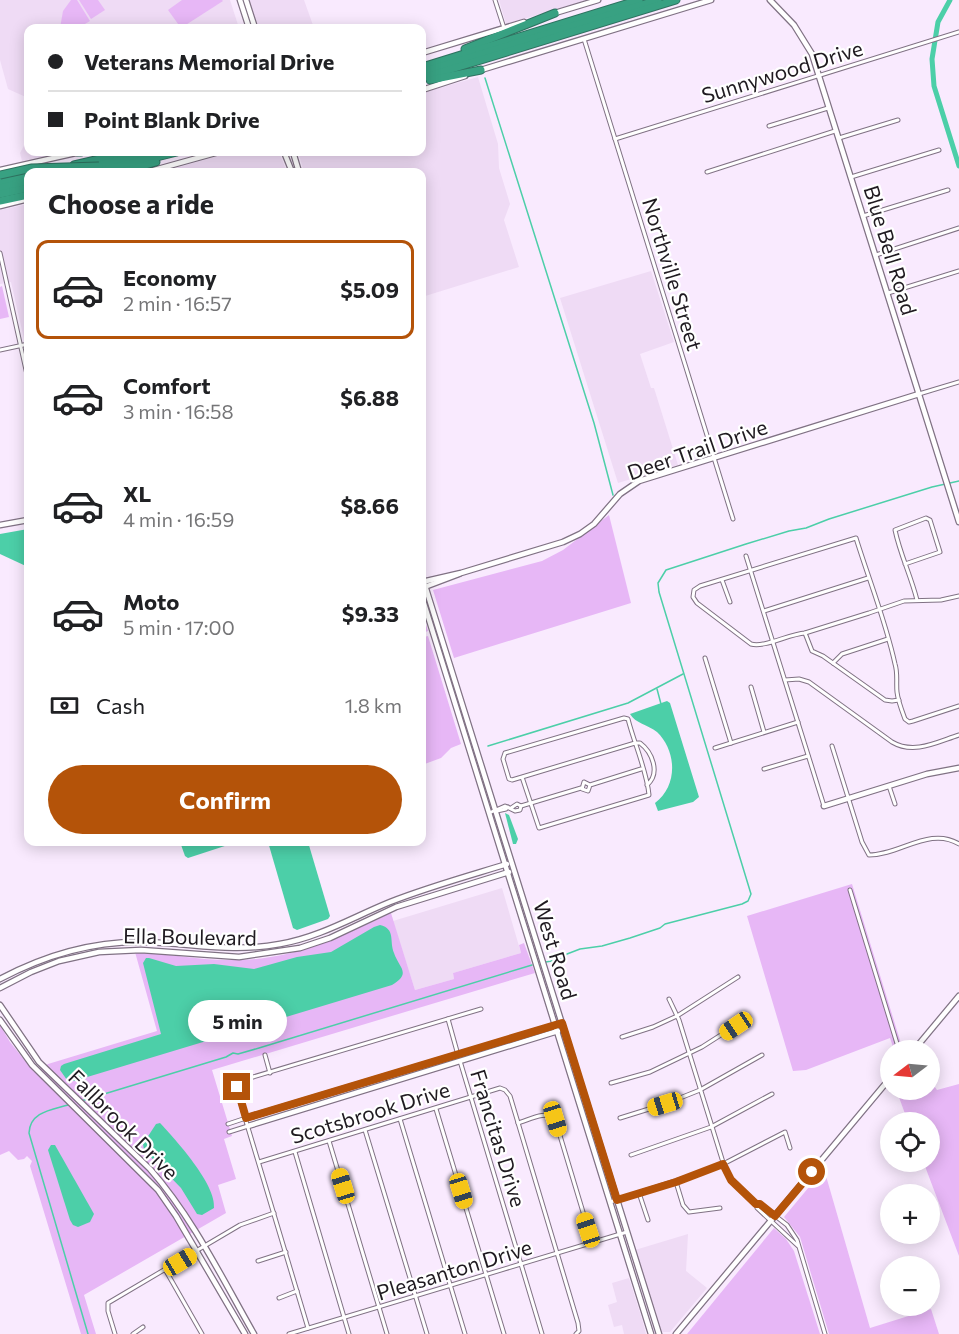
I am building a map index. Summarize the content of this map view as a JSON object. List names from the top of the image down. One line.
{"streets":{"main road":["Blue Bell Road","Deer Trail Drive","Ella Boulevard","West Road","Fallbrook Drive"],"street":["Sunnywood Drive","Northville Street","Scotsbrook Drive","Francitas Drive","Pleasanton Drive"]},"crossings":[["Sunnywood Drive","Blue Bell Road"],["Sunnywood Drive","Northville Street"],["Blue Bell Road","Deer Trail Drive"],["Northville Street","Deer Trail Drive"],["Ella Boulevard","West Road"],["West Road","Pleasanton Drive"],["Scotsbrook Drive","Francitas Drive"],["Francitas Drive","Pleasanton Drive"]],"north":"left","page":{"banner":["Veterans Memorial Drive","Point Blank Drive"],"heading":"Choose a ride","list":[{"name":"Economy","note":"2 min · 16:57","value":"$5.09"},{"name":"Comfort","note":"3 min · 16:58","value":"$6.88"},{"name":"XL","note":"4 min · 16:59","value":"$8.66"},{"name":"Moto","note":"5 min · 17:00","value":"$9.33"}],"pay":["Cash","1.8 km"],"buttons":"Confirm","bubble":"5 min","map_buttons":["+","−"]}}
